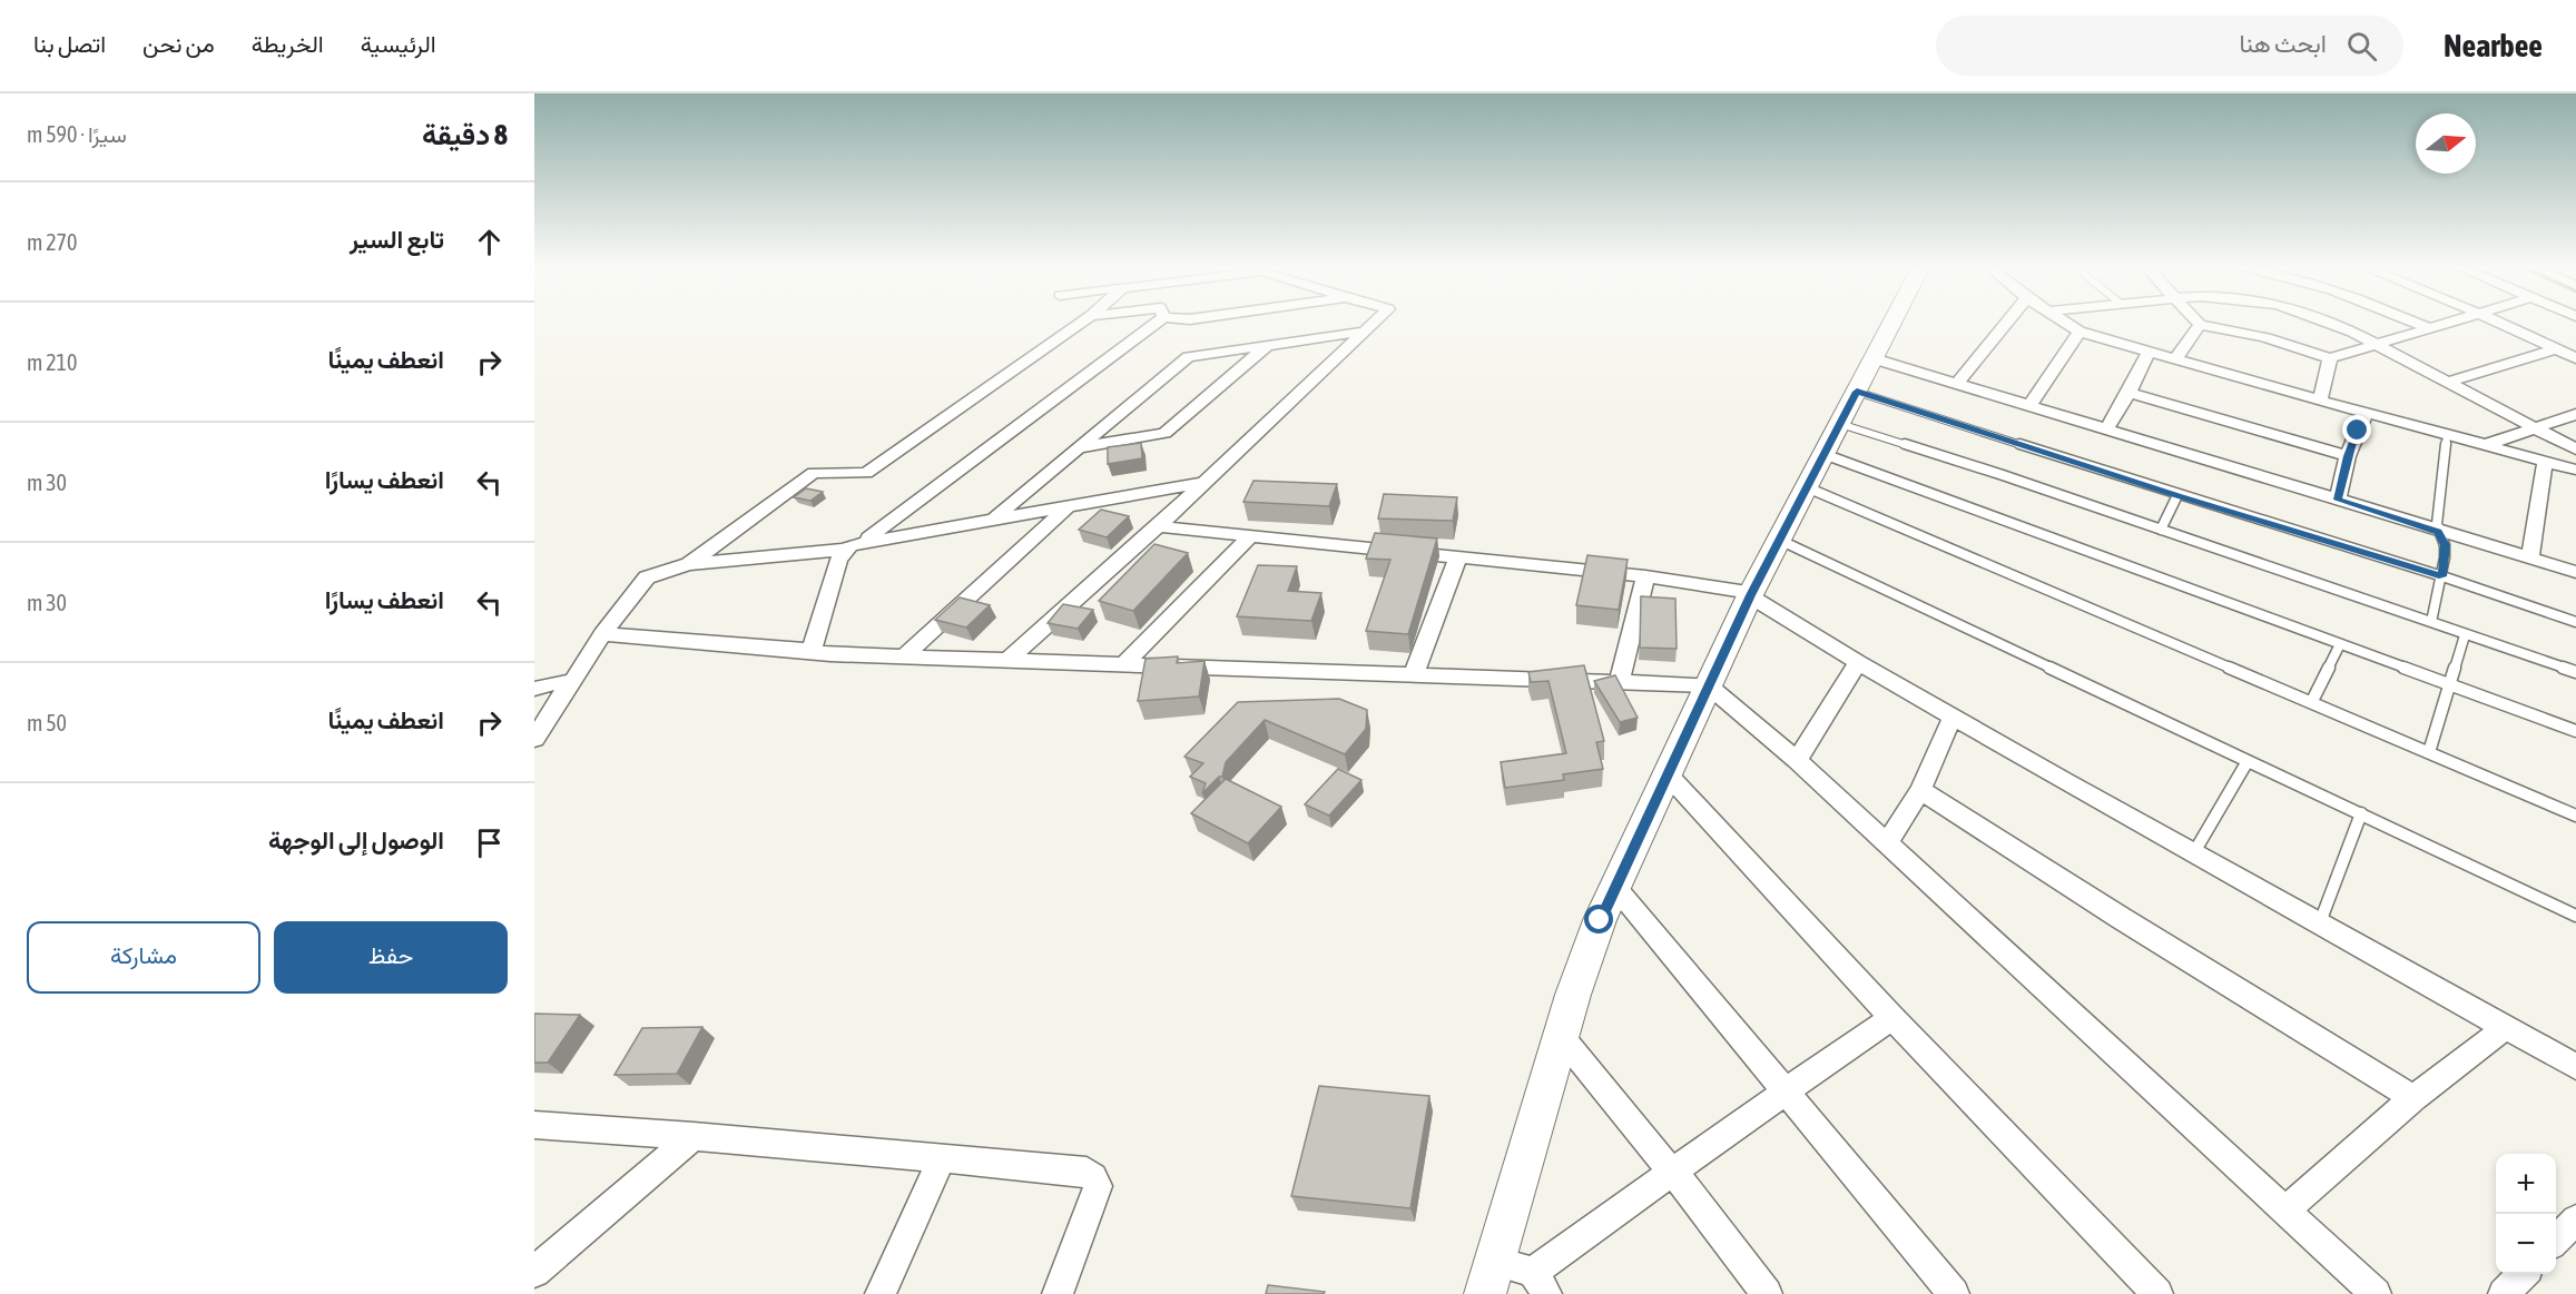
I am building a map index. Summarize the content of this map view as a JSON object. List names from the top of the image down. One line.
{"north":"right","page":{"header":"Nearbee","search":"ابحث هنا","nav":["الرئيسية","الخريطة","من نحن","اتصل بنا"],"heading":["8 دقيقة","سيرًا · 590 m"],"list":[["تابع السير","270 m"],["انعطف يمينًا","210 m"],["انعطف يسارًا","30 m"],["انعطف يسارًا","30 m"],["انعطف يمينًا","50 m"],"الوصول إلى الوجهة"],"buttons":["حفظ","مشاركة"],"map_buttons":["+","−"]}}
